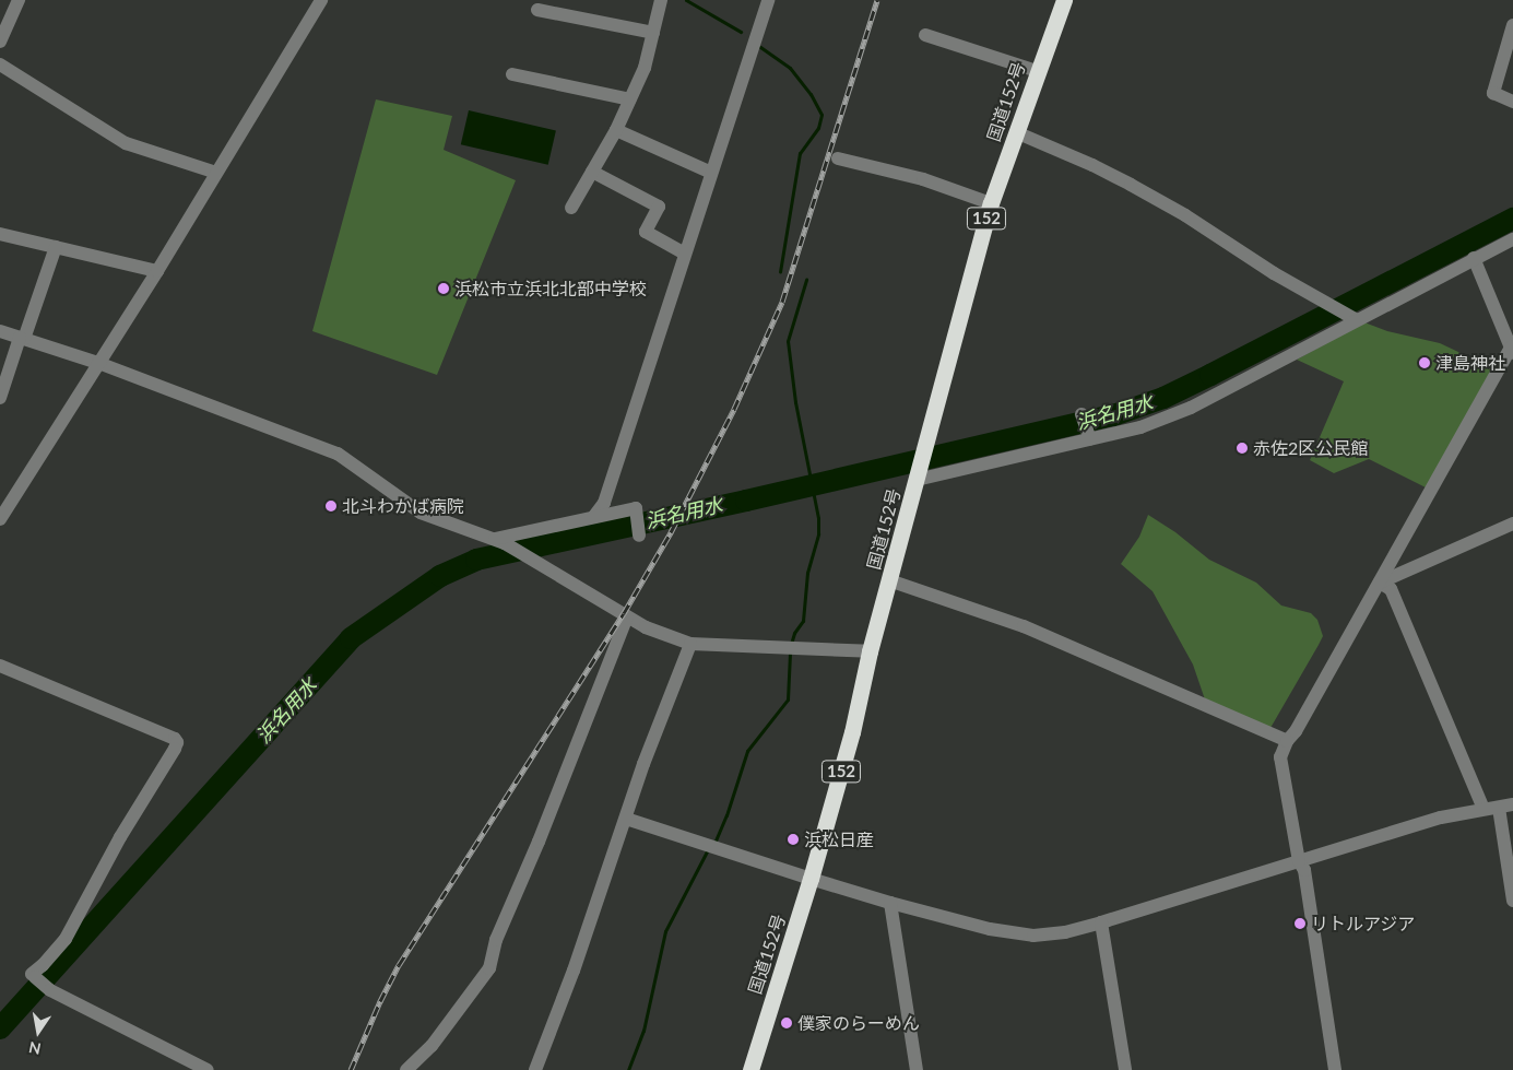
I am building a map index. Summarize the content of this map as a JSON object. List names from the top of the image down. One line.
{"streets":{"highway":["国道152号","152"]},"water":["浜名用水"],"places":["浜松市立浜北北部中学校","津島神社","赤佐2区公民館","北斗わかば病院","浜松日産","リトルアジア","僕家のらーめん"],"north":"bottom"}
